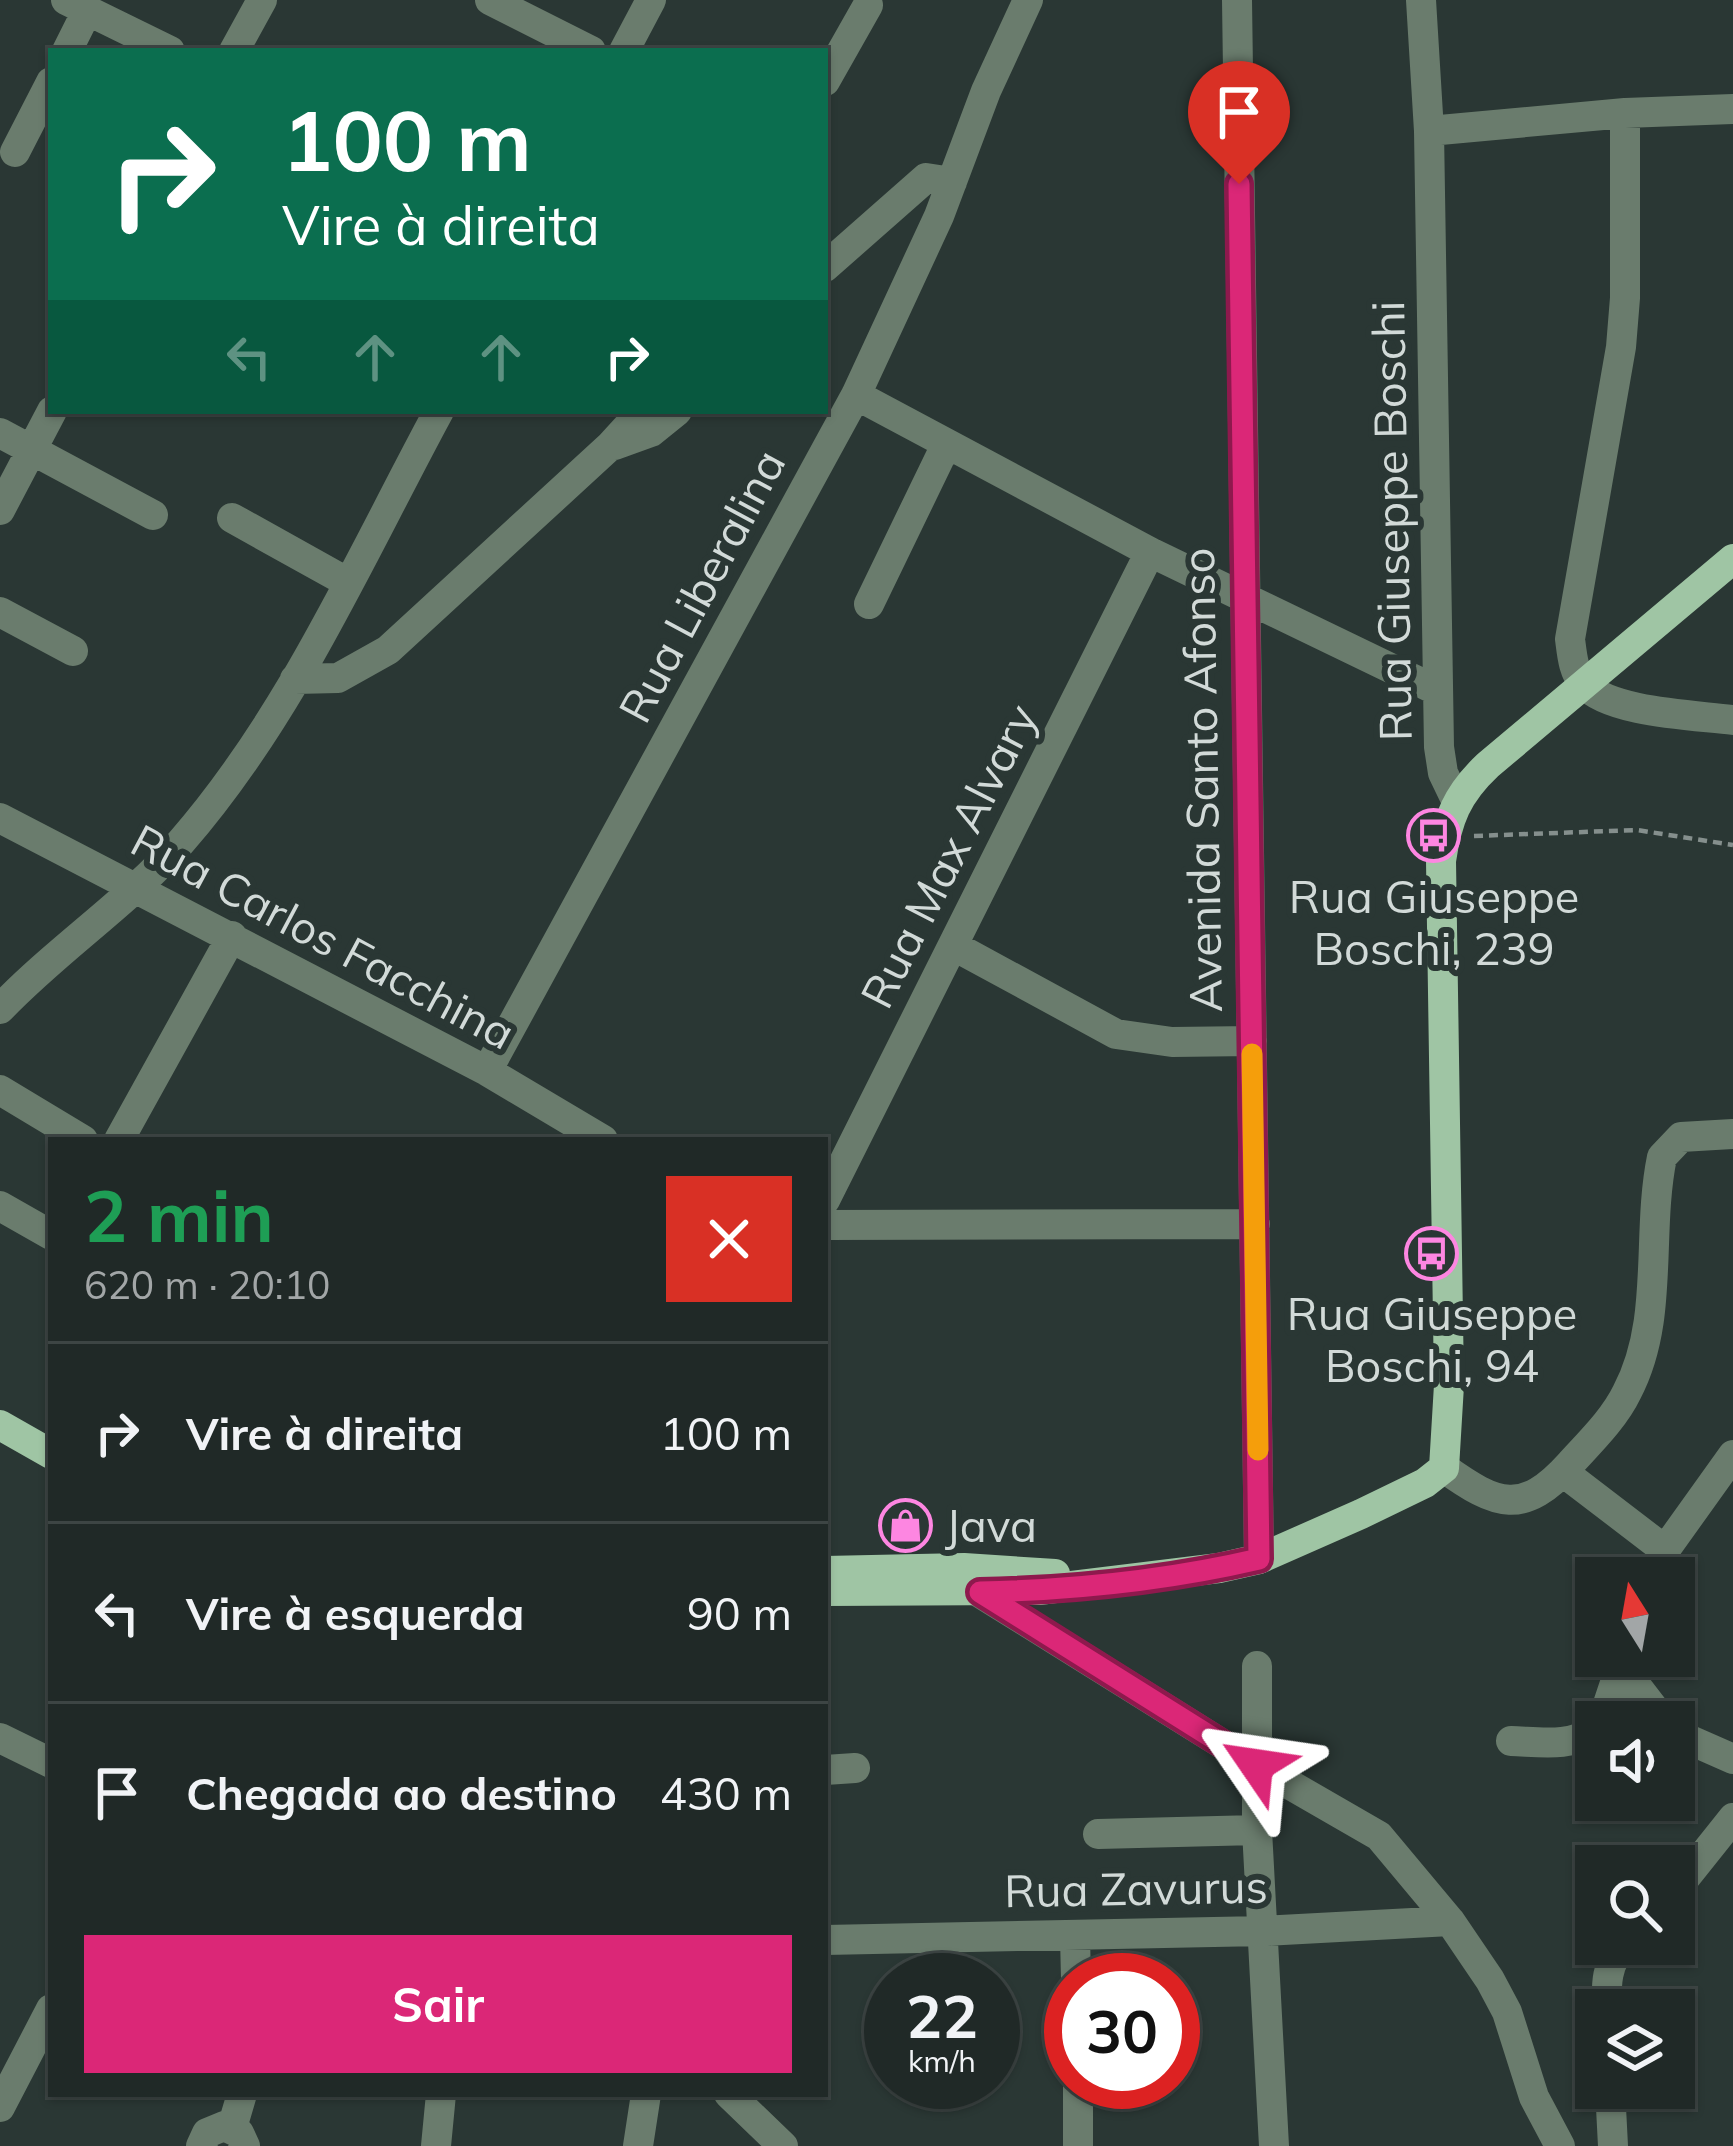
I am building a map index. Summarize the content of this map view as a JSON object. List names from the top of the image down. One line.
{"streets":{"street":["Rua Giuseppe Boschi","Rua Liberalina","Avenida Santo Afonso","Rua Max Alvary","Rua Carlos Facchina","Rua Zavurus"]},"crossings":[["Rua Liberalina","Rua Carlos Facchina"]],"places":{"bus stop":["Rua Giuseppe Boschi, 239","Rua Giuseppe Boschi, 94"],"shop":["Java"]},"north":"top","page":{"turn":["100 m","Vire à direita"],"heading":["2 min","620 m · 20:10"],"list":[{"name":"Vire à direita","value":"100 m"},{"name":"Vire à esquerda","value":"90 m"},{"name":"Chegada ao destino","value":"430 m"}],"buttons":"Sair","speed":"22 km/h","limit":"30"}}
